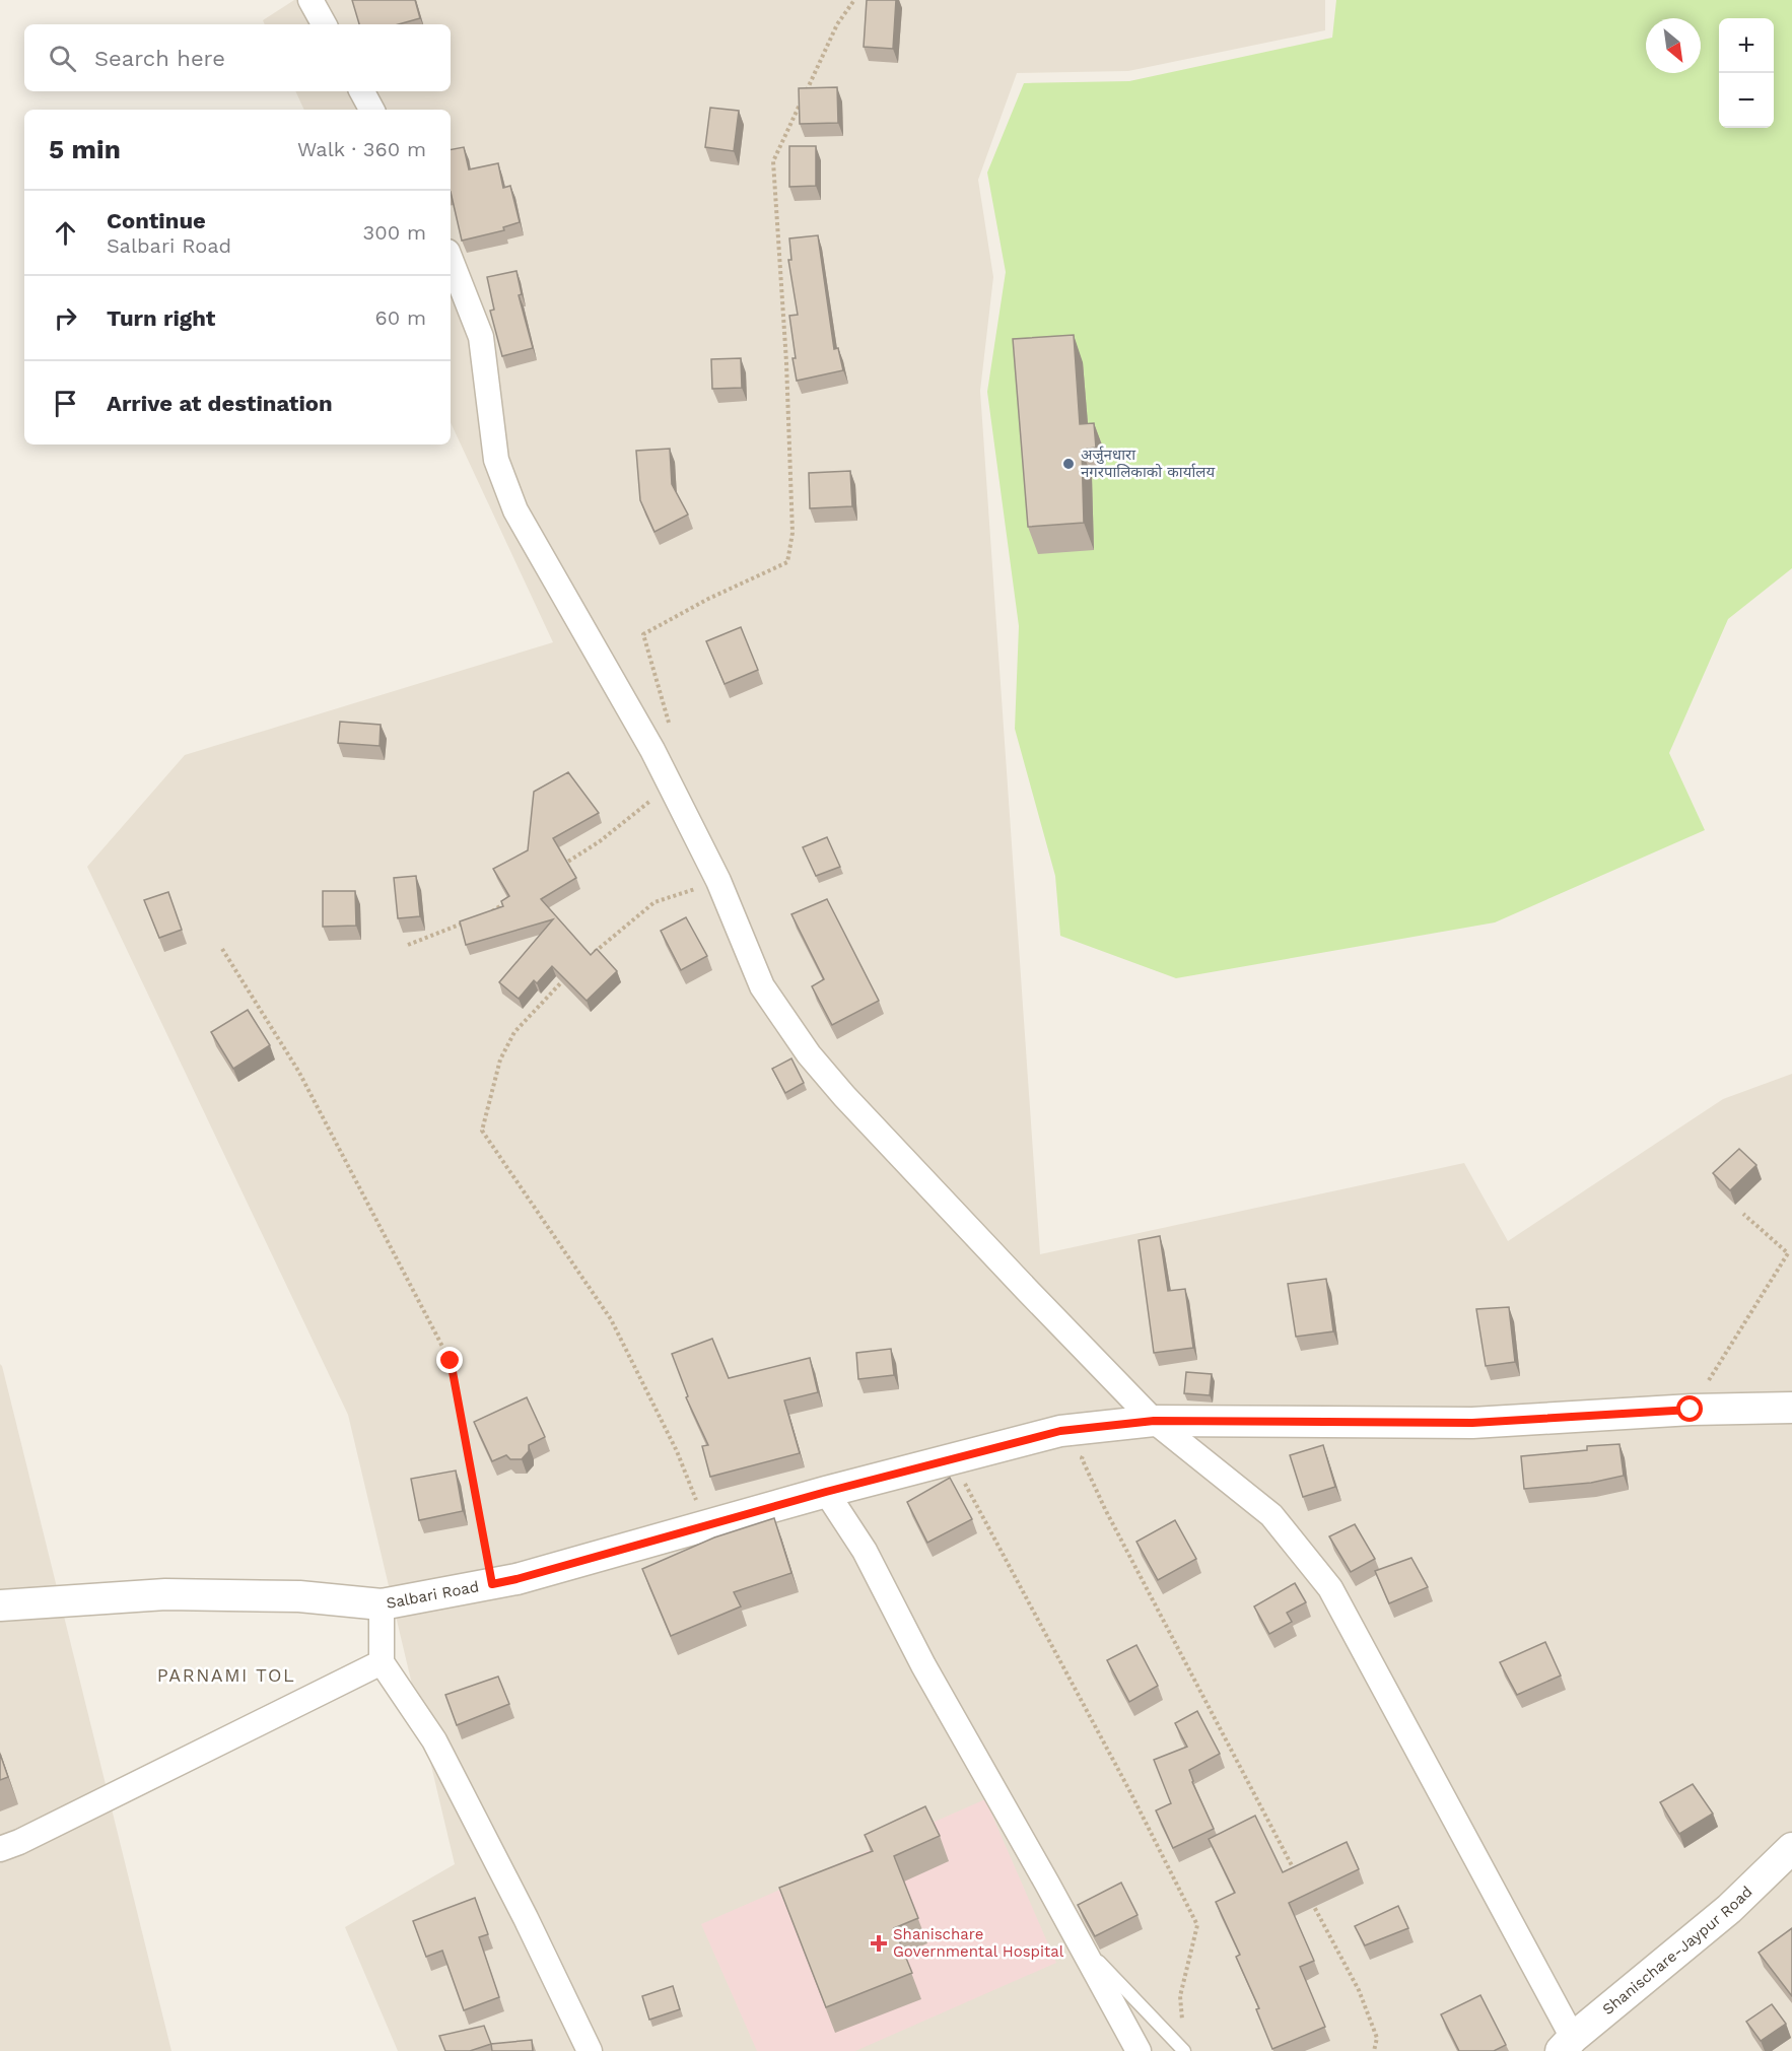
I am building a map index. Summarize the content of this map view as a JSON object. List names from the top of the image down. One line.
{"streets":{"street":["Salbari Road","Shanischare-Jaypur Road"]},"districts":["PARNAMI TOL"],"places":{"other":["अर्जुनधारा नगरपालिकाको कार्यालय"],"health":["Shanischare Governmental Hospital"]},"north":"bottom right","page":{"map_buttons":["+","−"],"search":"Search here","heading":["5 min","Walk · 360 m"],"list":[["Continue","Salbari Road","300 m"],["Turn right","60 m"],"Arrive at destination"]}}
